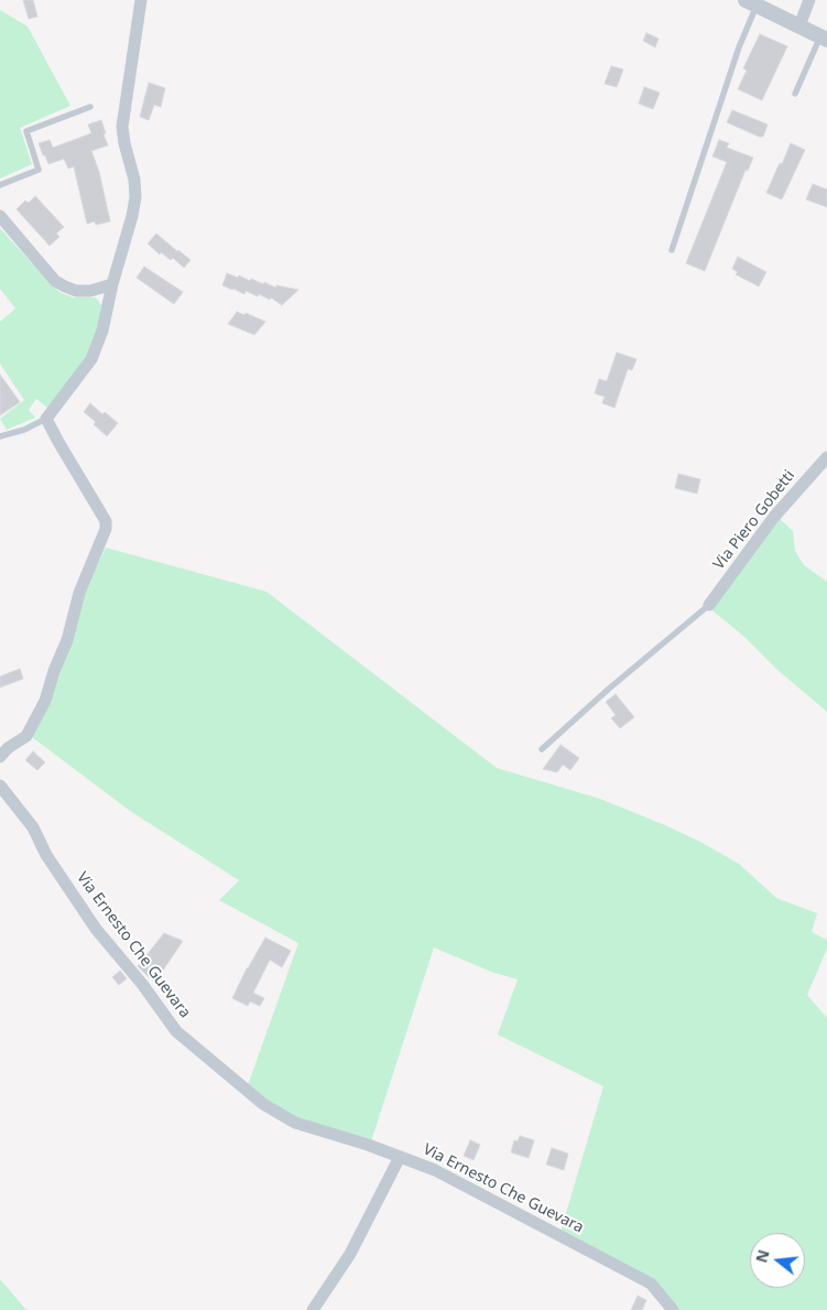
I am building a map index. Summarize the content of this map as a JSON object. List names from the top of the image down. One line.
{"streets":{"street":["Via Piero Gobetti","Via Ernesto Che Guevara"]},"north":"left"}
